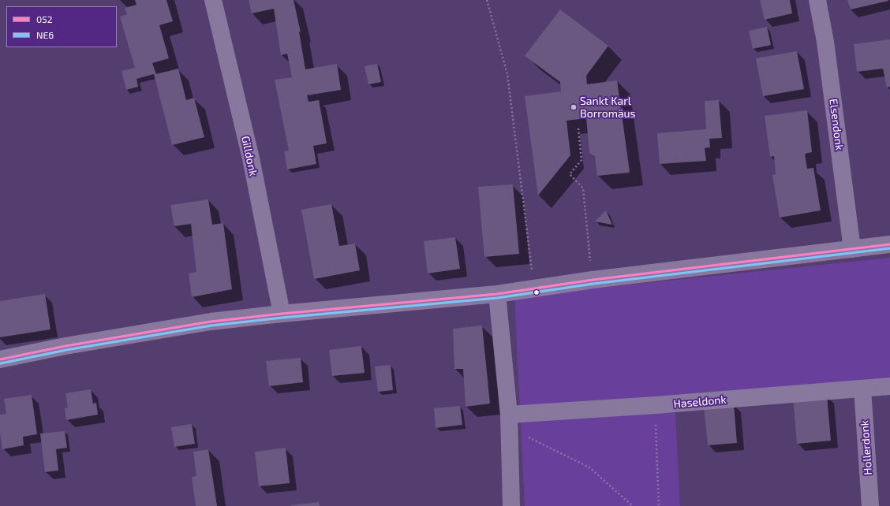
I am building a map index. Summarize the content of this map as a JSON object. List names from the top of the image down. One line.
{"streets":{"street":["Elsendonk","Gilldonk","Haseldonk","Hollerdonk"]},"crossings":[["Haseldonk","Hollerdonk"]],"places":["Sankt Karl Borromäus"],"lines":["transit line 052","transit line NE6"],"legend":["052","NE6"]}
